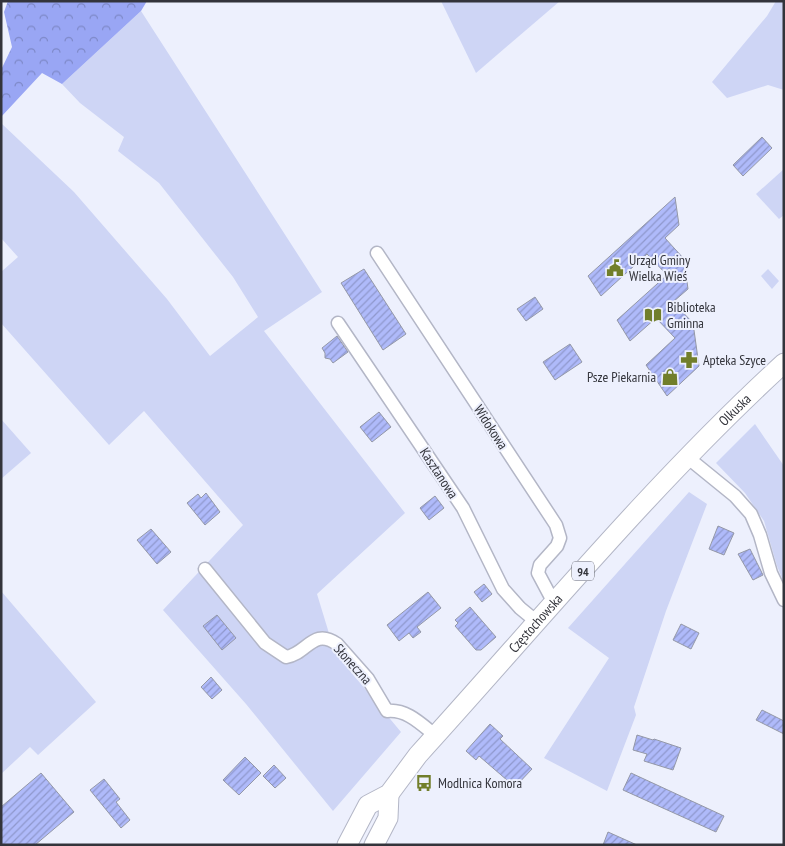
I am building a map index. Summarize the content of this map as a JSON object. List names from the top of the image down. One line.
{"streets":{"main road":["Olkuska","94","Częstochowska"],"street":["Widokowa","Kasztanowa","Słoneczna"]},"crossings":[["Olkuska","Częstochowska"],["Widokowa","Częstochowska"],["Kasztanowa","Częstochowska"],["Częstochowska","Słoneczna"]],"places":{"public building":["Urząd Gminy Wielka Wieś"],"library":["Biblioteka Gminna"],"pharmacy":["Apteka Szyce"],"shop":["Psze Piekarnia"],"bus stop":["Modlnica Komora"]}}
